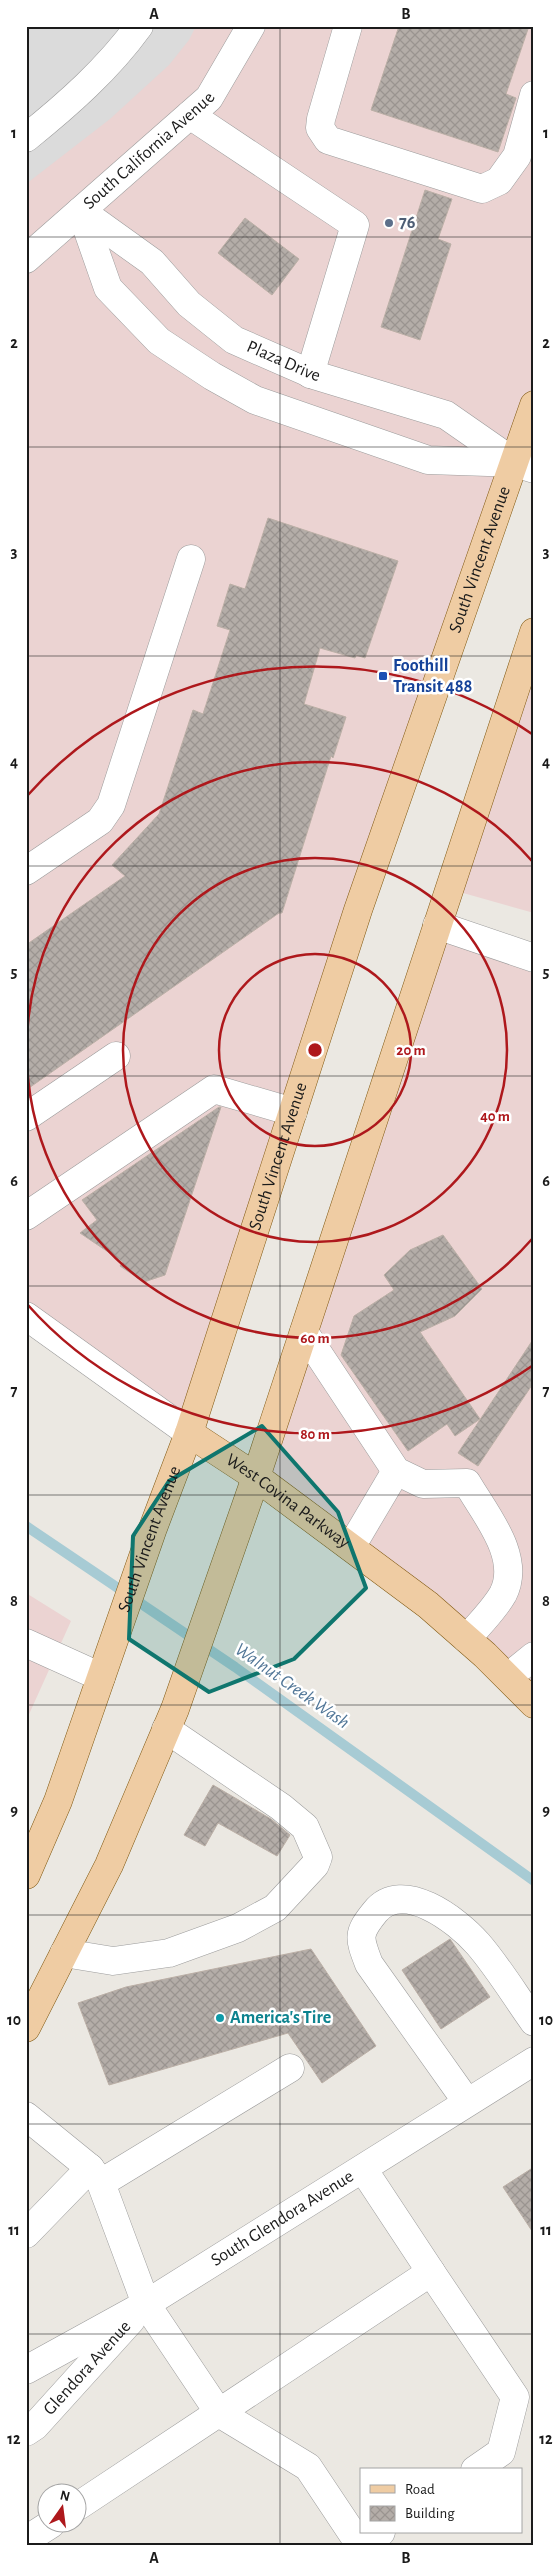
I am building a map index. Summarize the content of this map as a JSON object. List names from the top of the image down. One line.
{"streets":{"main road":["South Vincent Avenue","West Covina Parkway"],"street":["South California Avenue","Plaza Drive","South Glendora Avenue","Glendora Avenue"]},"crossings":[["South California Avenue","Plaza Drive"],["Plaza Drive","South Vincent Avenue"],["South Vincent Avenue","West Covina Parkway"],["South Glendora Avenue","Glendora Avenue"]],"water":["Walnut Creek Wash"],"places":{"other":["76","America's Tire"],"transit":["Foothill Transit 488"]},"legend":["Road","Building"],"north":"top","grid":{"columns":["A","B"],"rows":["1","2","3","4","5","6","7","8","9","10","11","12"]},"rings":["20 m","40 m","60 m","80 m"]}
